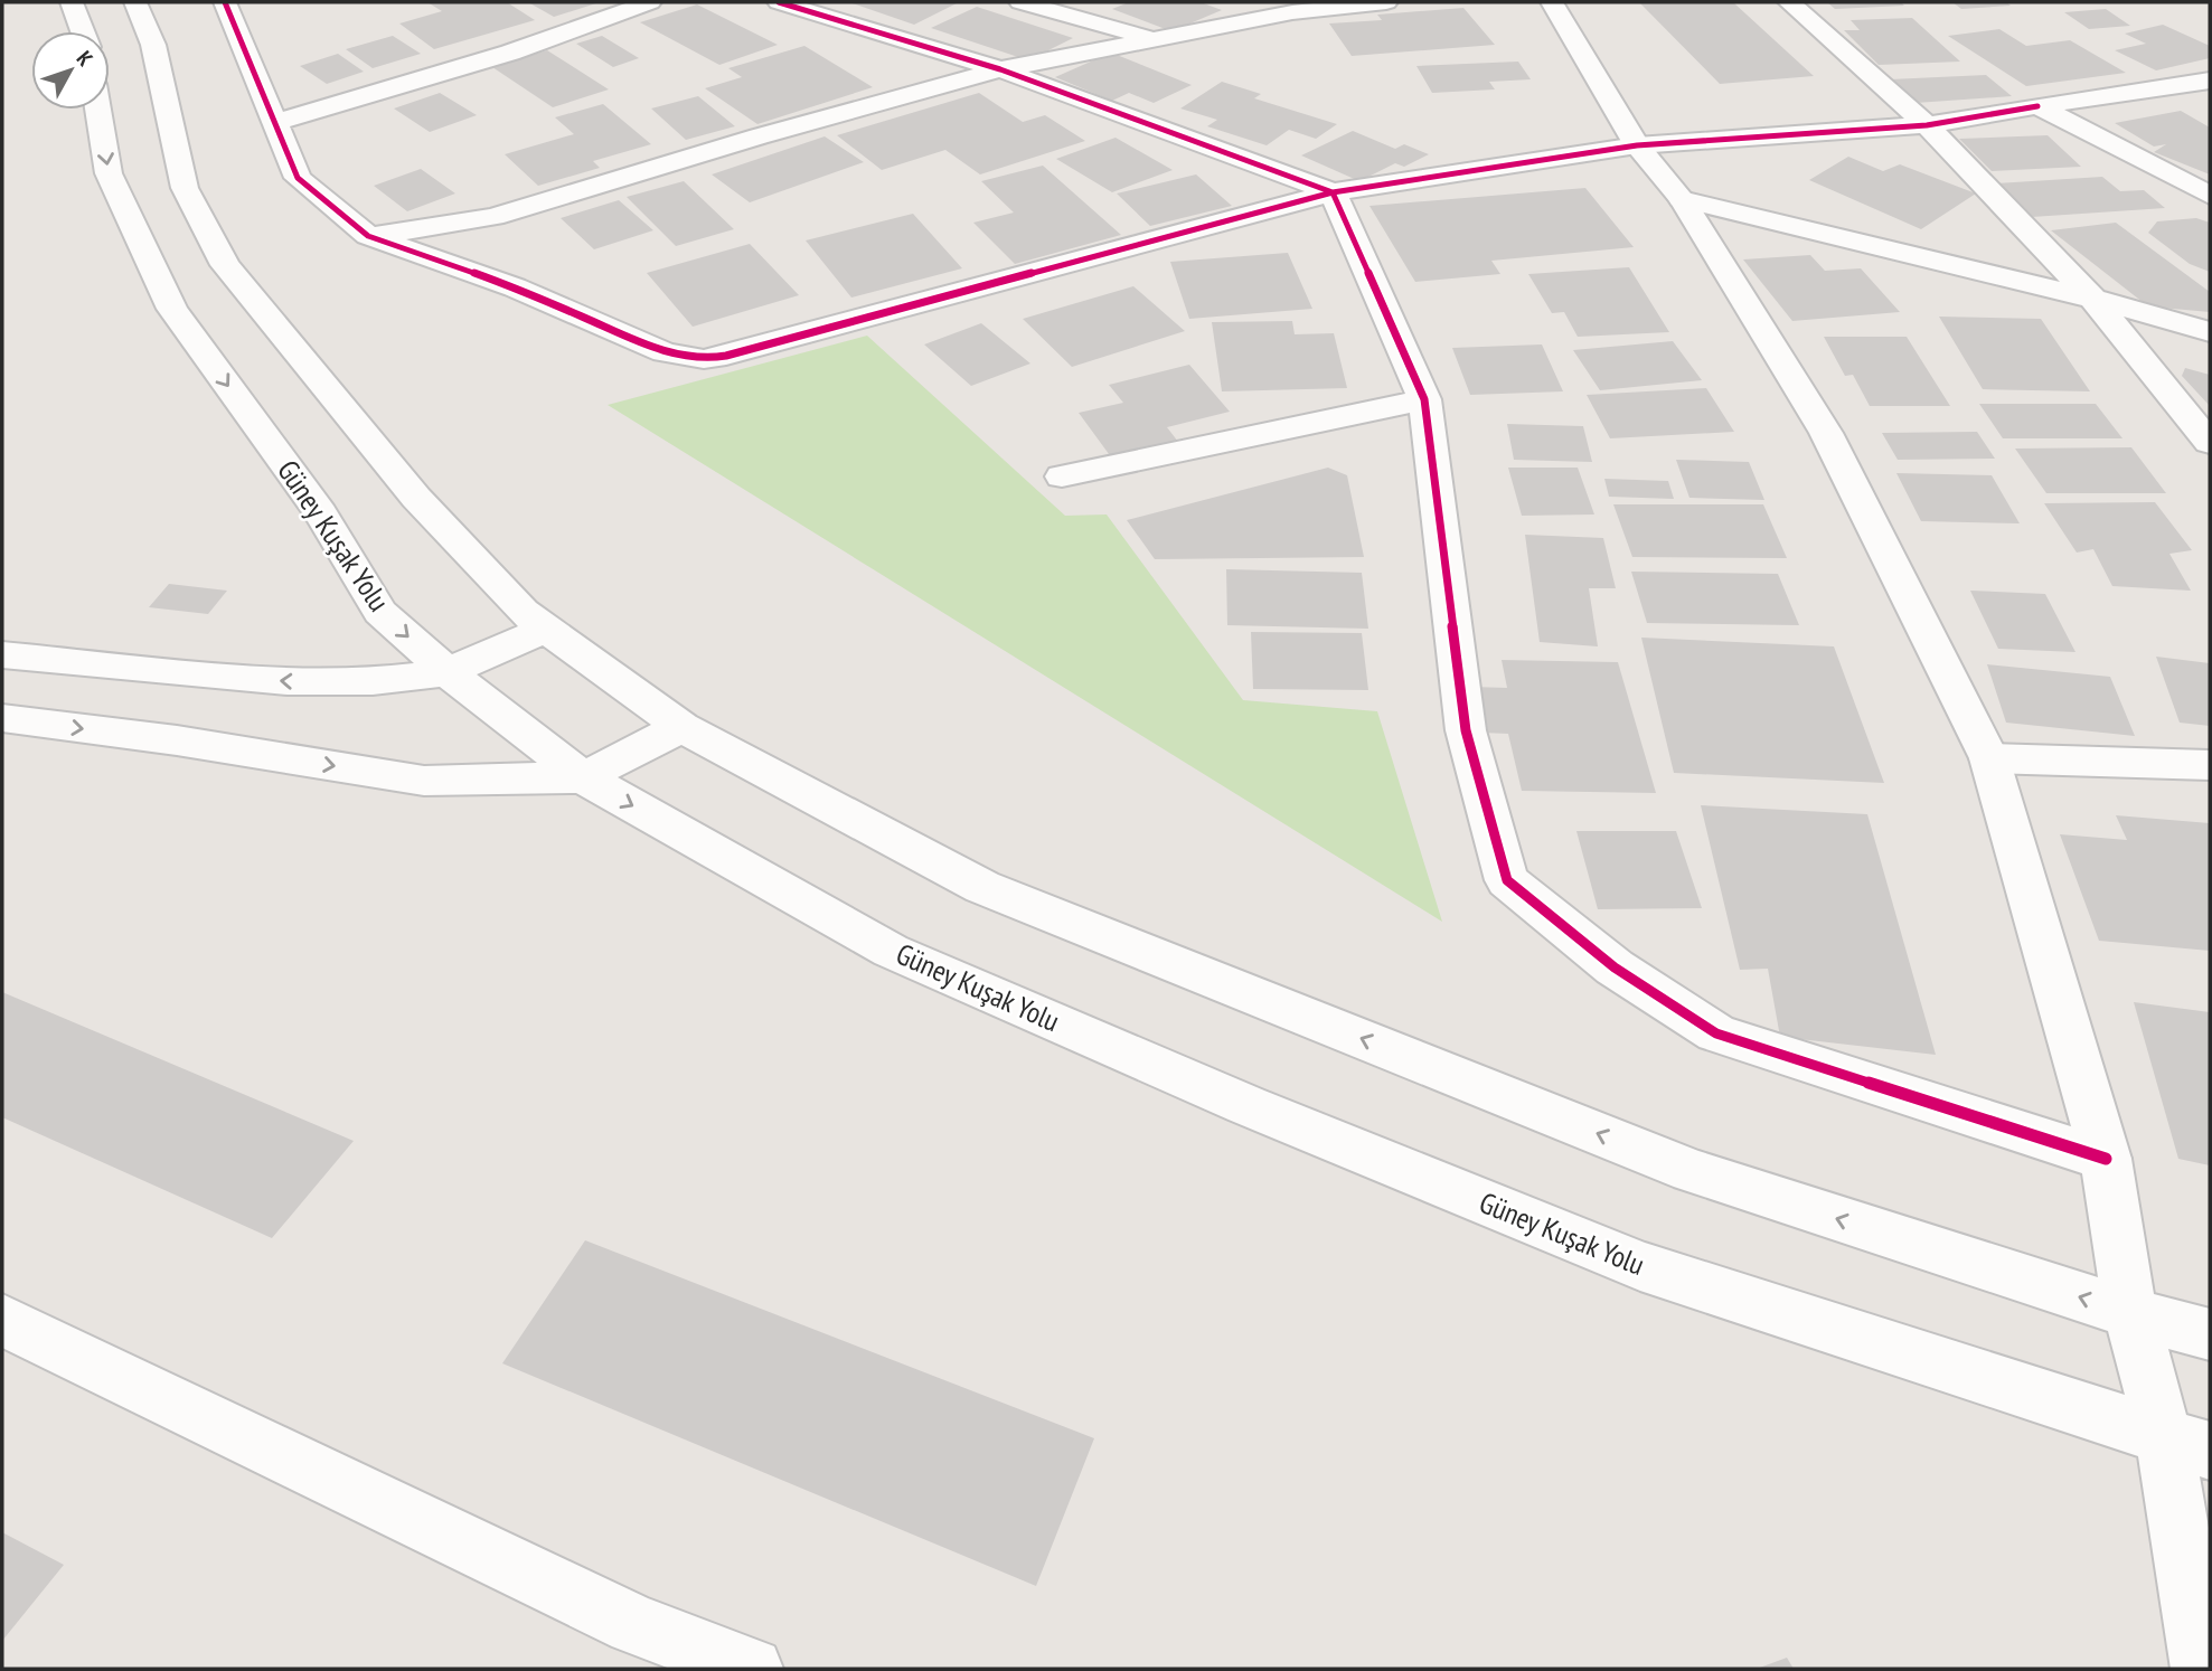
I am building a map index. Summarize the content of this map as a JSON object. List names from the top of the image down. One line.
{"streets":{"street":["Güney Kuşak Yolu"]},"north":"top right"}
